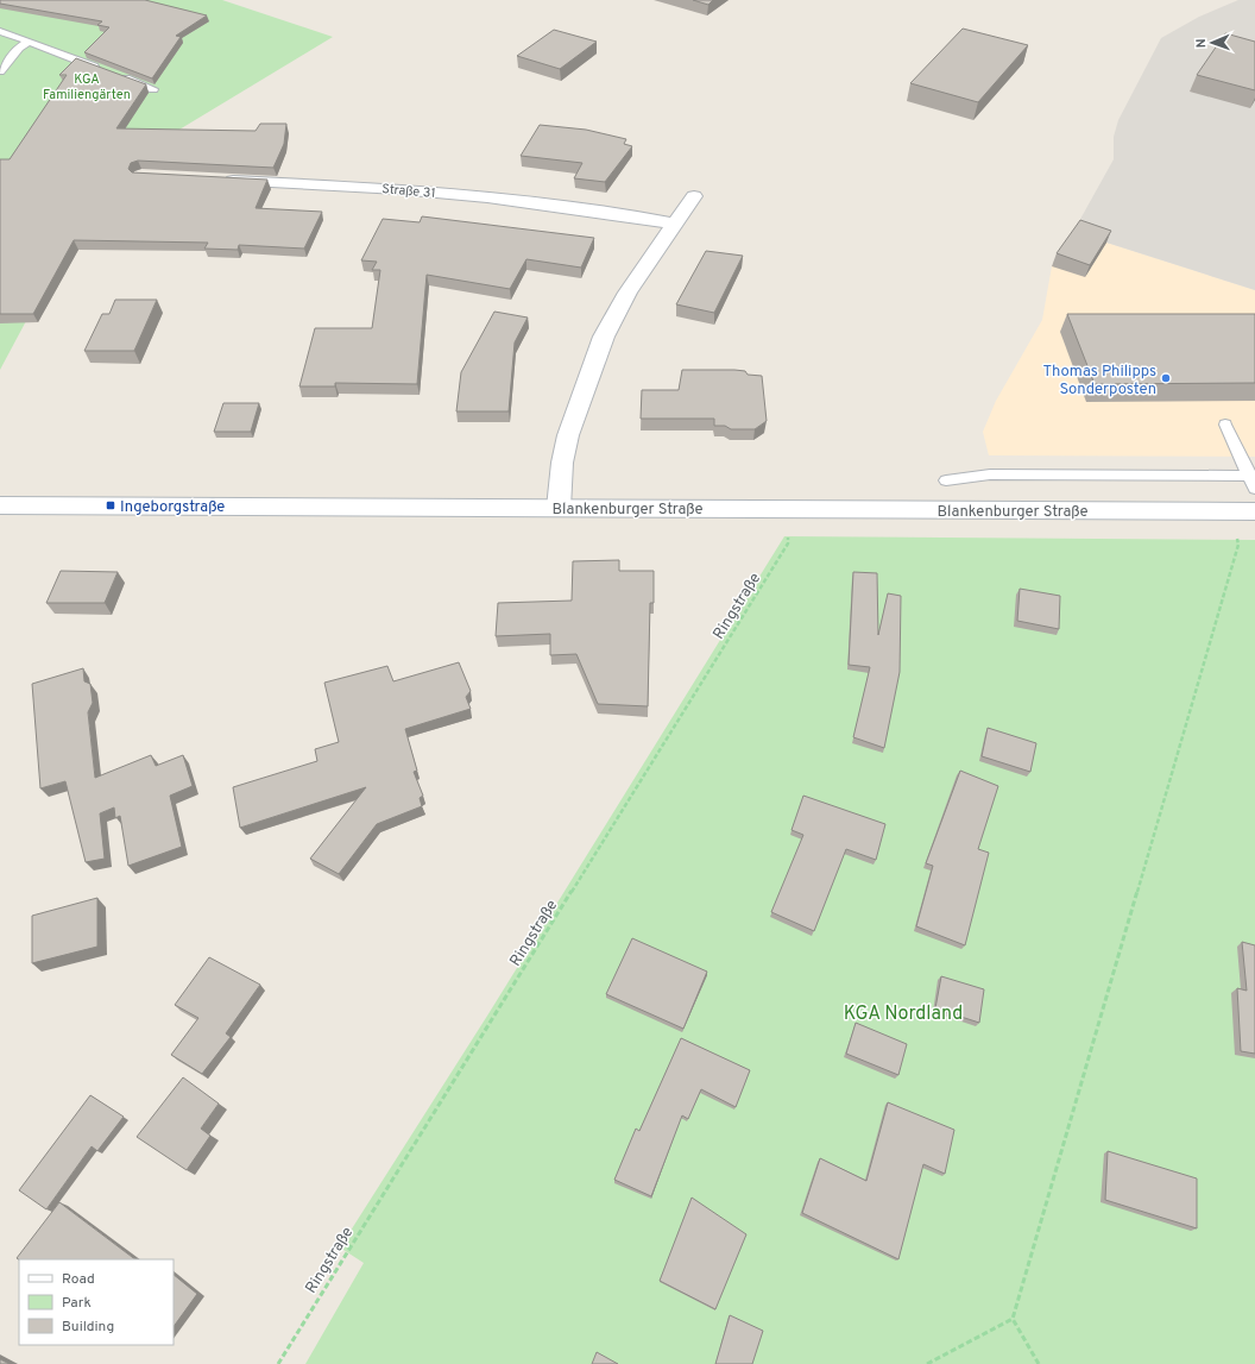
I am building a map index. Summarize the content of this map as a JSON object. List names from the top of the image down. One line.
{"streets":{"main road":["Straße 31","Blankenburger Straße"],"path":["Ringstraße"]},"crossings":[["Blankenburger Straße","Ringstraße"]],"parks":["KGA Familiengärten","KGA Nordland"],"places":{"other":["Thomas Philipps Sonderposten"],"transit":["Ingeborgstraße"]},"legend":["Road","Park","Building"],"north":"left"}
